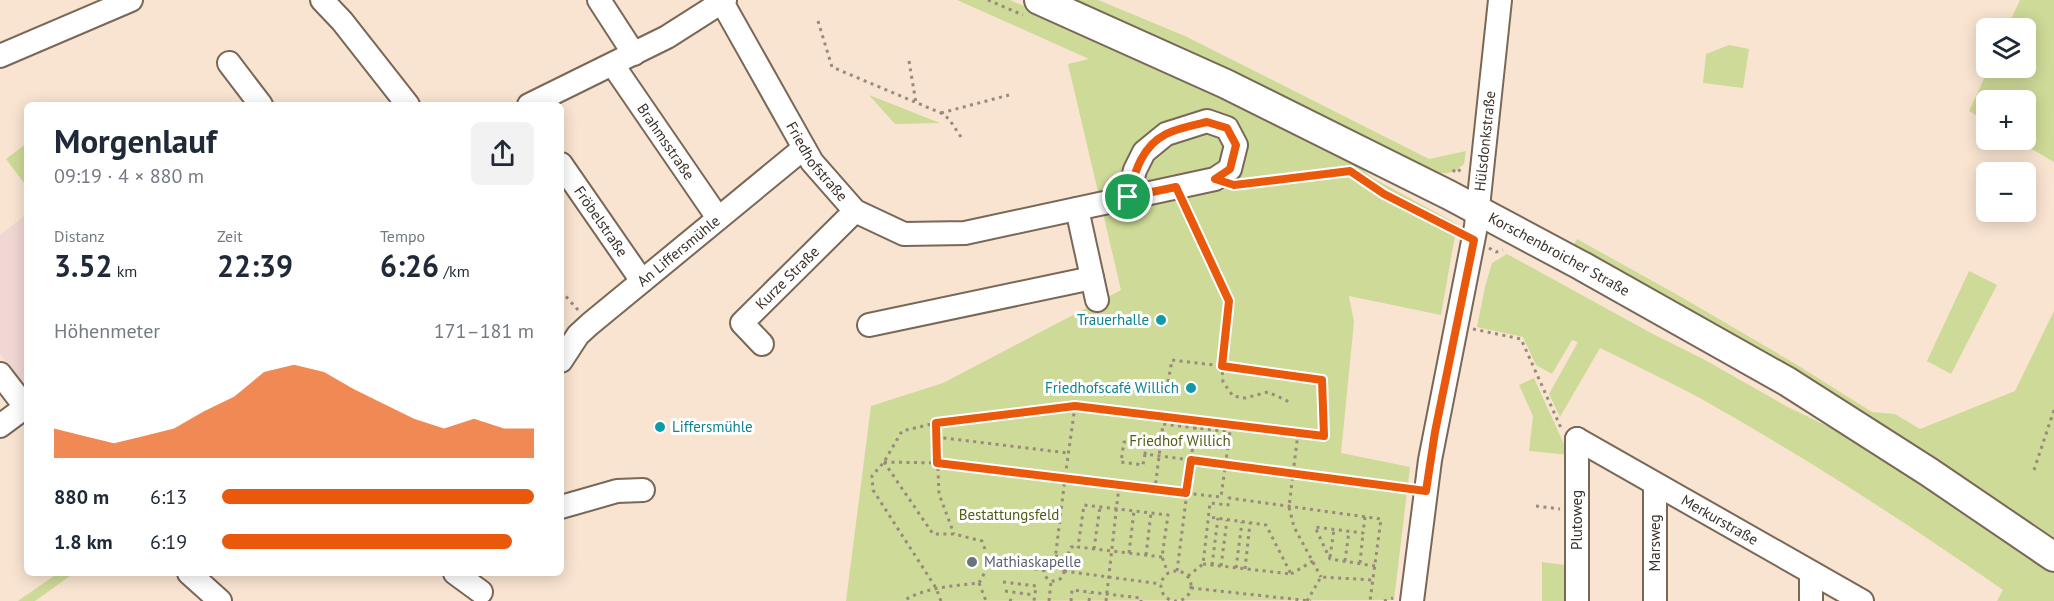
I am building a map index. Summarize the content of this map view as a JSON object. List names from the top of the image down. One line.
{"streets":{"main road":["Korschenbroicher Straße"],"street":["Hülsdonkstraße","Brahmsstraße","Friedhofstraße","Fröbelstraße","An Liffersmühle","Kurze Straße","Plutoweg","Merkurstraße","Marsweg"]},"crossings":[["Hülsdonkstraße","Korschenbroicher Straße"],["Brahmsstraße","An Liffersmühle"],["Friedhofstraße","An Liffersmühle"],["Friedhofstraße","Kurze Straße"],["Fröbelstraße","An Liffersmühle"],["Plutoweg","Merkurstraße"],["Merkurstraße","Marsweg"]],"parks":["Friedhof Willich","Bestattungsfeld"],"places":["Trauerhalle","Friedhofscafé Willich","Liffersmühle","Mathiaskapelle"],"page":{"map_buttons":["+","−"],"heading":["Morgenlauf","09:19 · 4 × 880 m"],"stats":[["Distanz","3.52 km"],["Zeit","22:39"],["Tempo","6:26 /km"]],"chart":["Höhenmeter","171–181 m"],"list":[{"name":"880 m","note":"6:13"},{"name":"1.8 km","note":"6:19"}]}}
